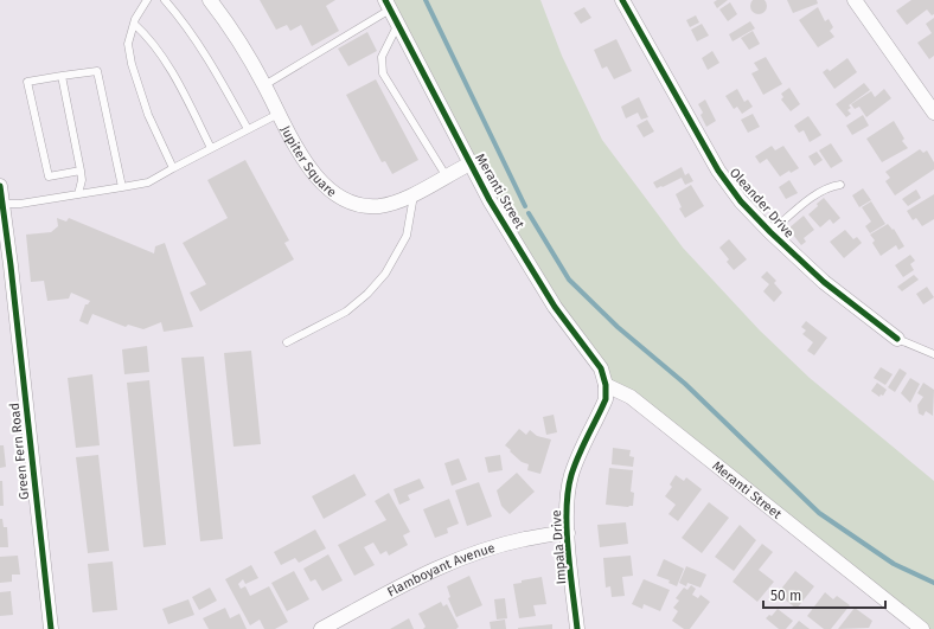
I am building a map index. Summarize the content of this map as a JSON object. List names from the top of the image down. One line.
{"streets":{"street":["Jupiter Square","Meranti Street","Oleander Drive","Green Fern Road","Impala Drive","Flamboyant Avenue"]},"crossings":[["Jupiter Square","Meranti Street"],["Meranti Street","Impala Drive"],["Impala Drive","Flamboyant Avenue"]],"scale_bar":"50 m"}
